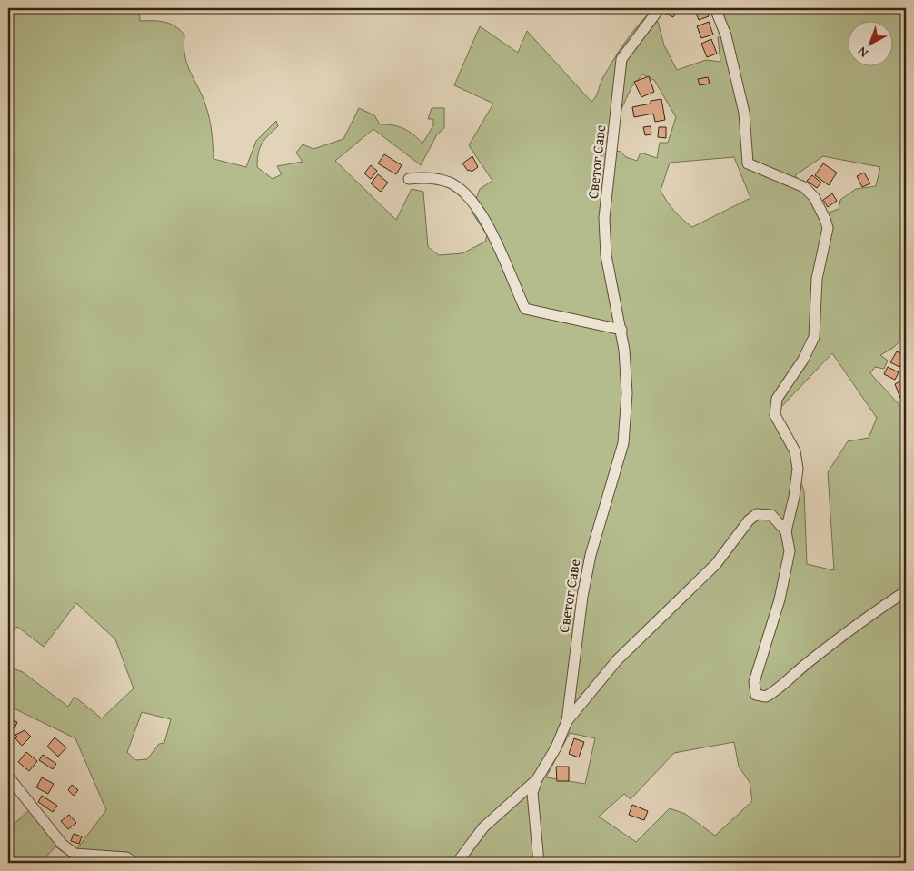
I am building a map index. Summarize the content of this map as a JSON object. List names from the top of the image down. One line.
{"streets":{"street":["Светог Саве"]},"north":"bottom left"}
